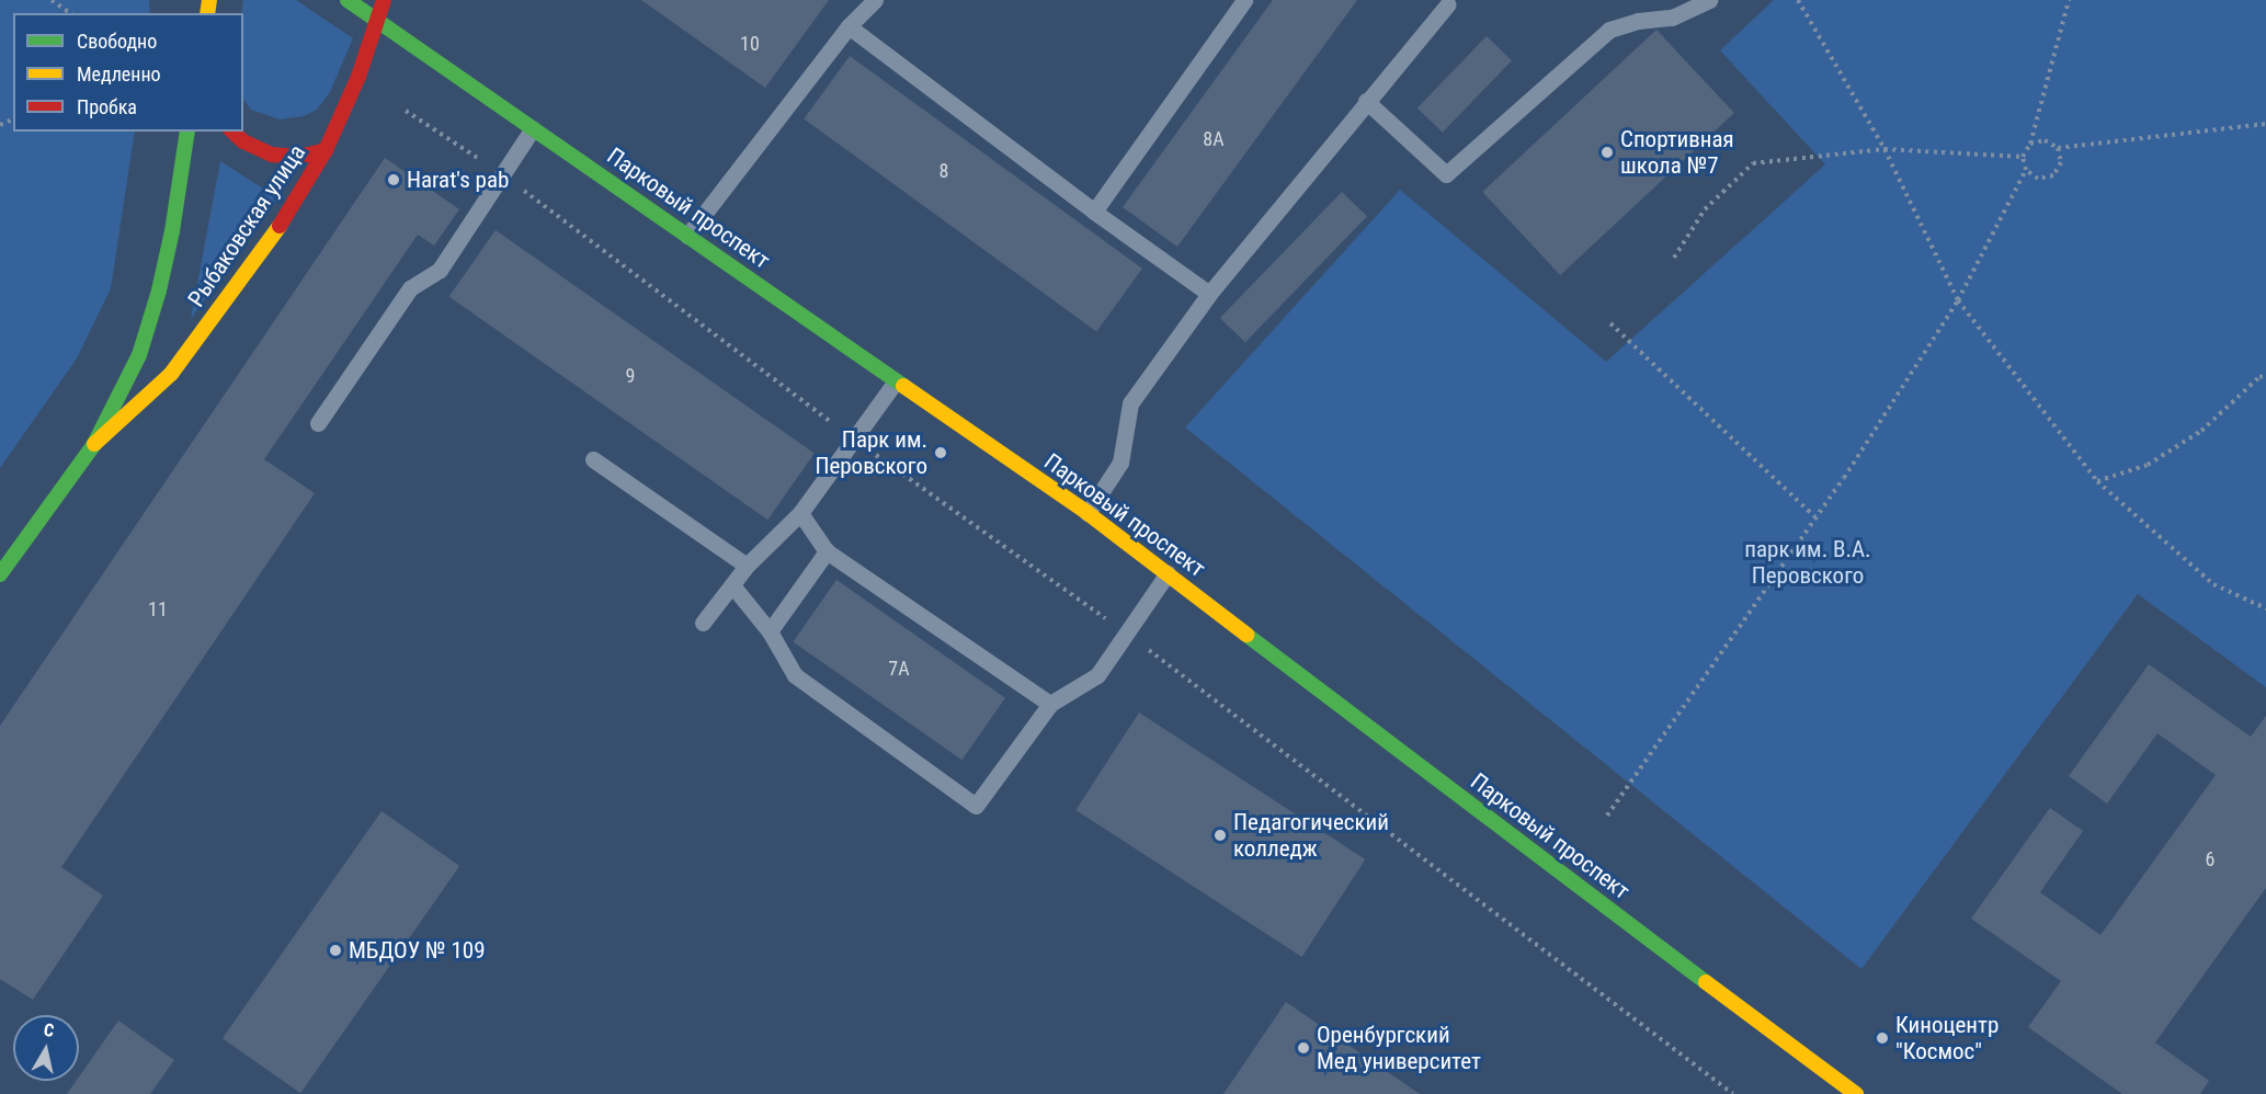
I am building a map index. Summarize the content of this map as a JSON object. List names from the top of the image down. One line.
{"streets":{"main road":["Парковый проспект","Рыбаковская улица"]},"crossings":[["Парковый проспект","Рыбаковская улица"]],"parks":["парк им. В.А. Перовского"],"places":["Спортивная школа №7","Harat's pab","Парк им. Перовского","Педагогический колледж","МБДОУ № 109","Киноцентр \"Космос\"","Оренбургский Мед университет"],"house_numbers":["10","8А","8","9","11","7А","6"],"legend":["Свободно","Медленно","Пробка"],"north":"top"}
